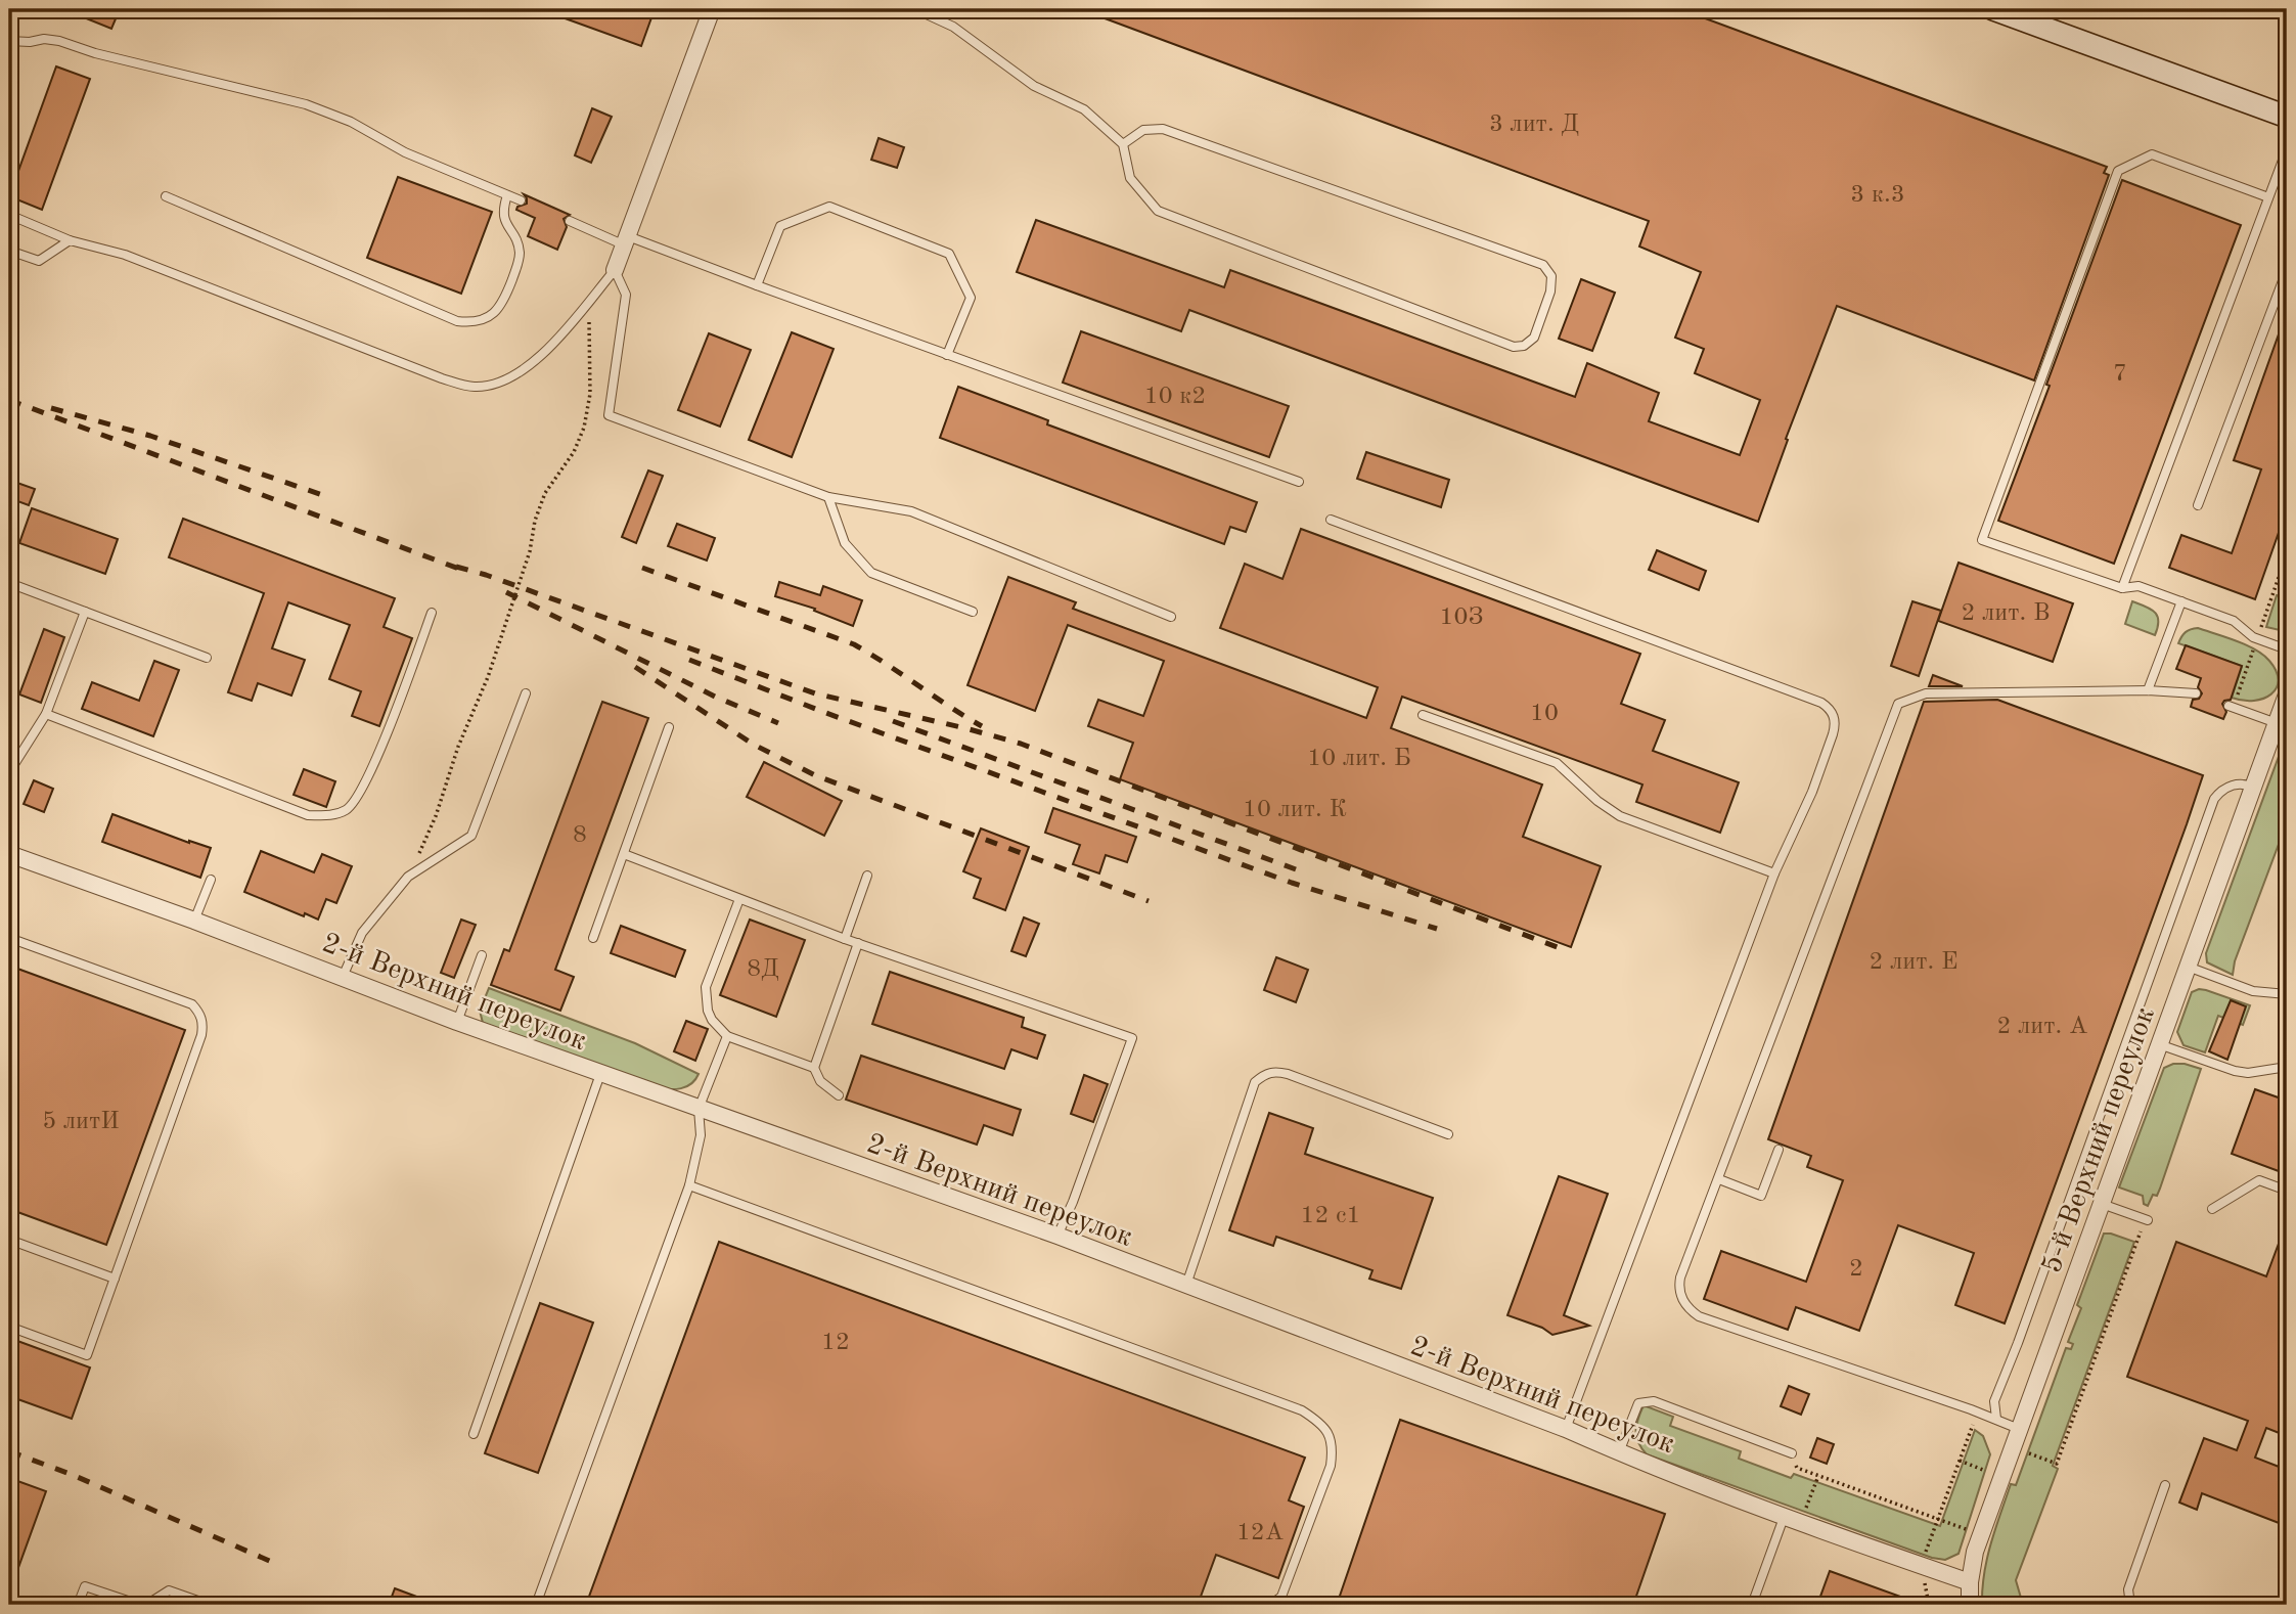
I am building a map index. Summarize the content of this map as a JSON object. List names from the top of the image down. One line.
{"streets":{"street":["2-й Верхний переулок","5-й Верхний переулок"]},"crossings":[["2-й Верхний переулок","5-й Верхний переулок"]],"house_numbers":["3 лит. Д","3 к.3","7","10 к2","2 лит. В","10З","10","10 лит. Б","10 лит. К","8","2 лит. Е","8Д","2 лит. А","5 литИ","12 с1","2","12","12А"]}
